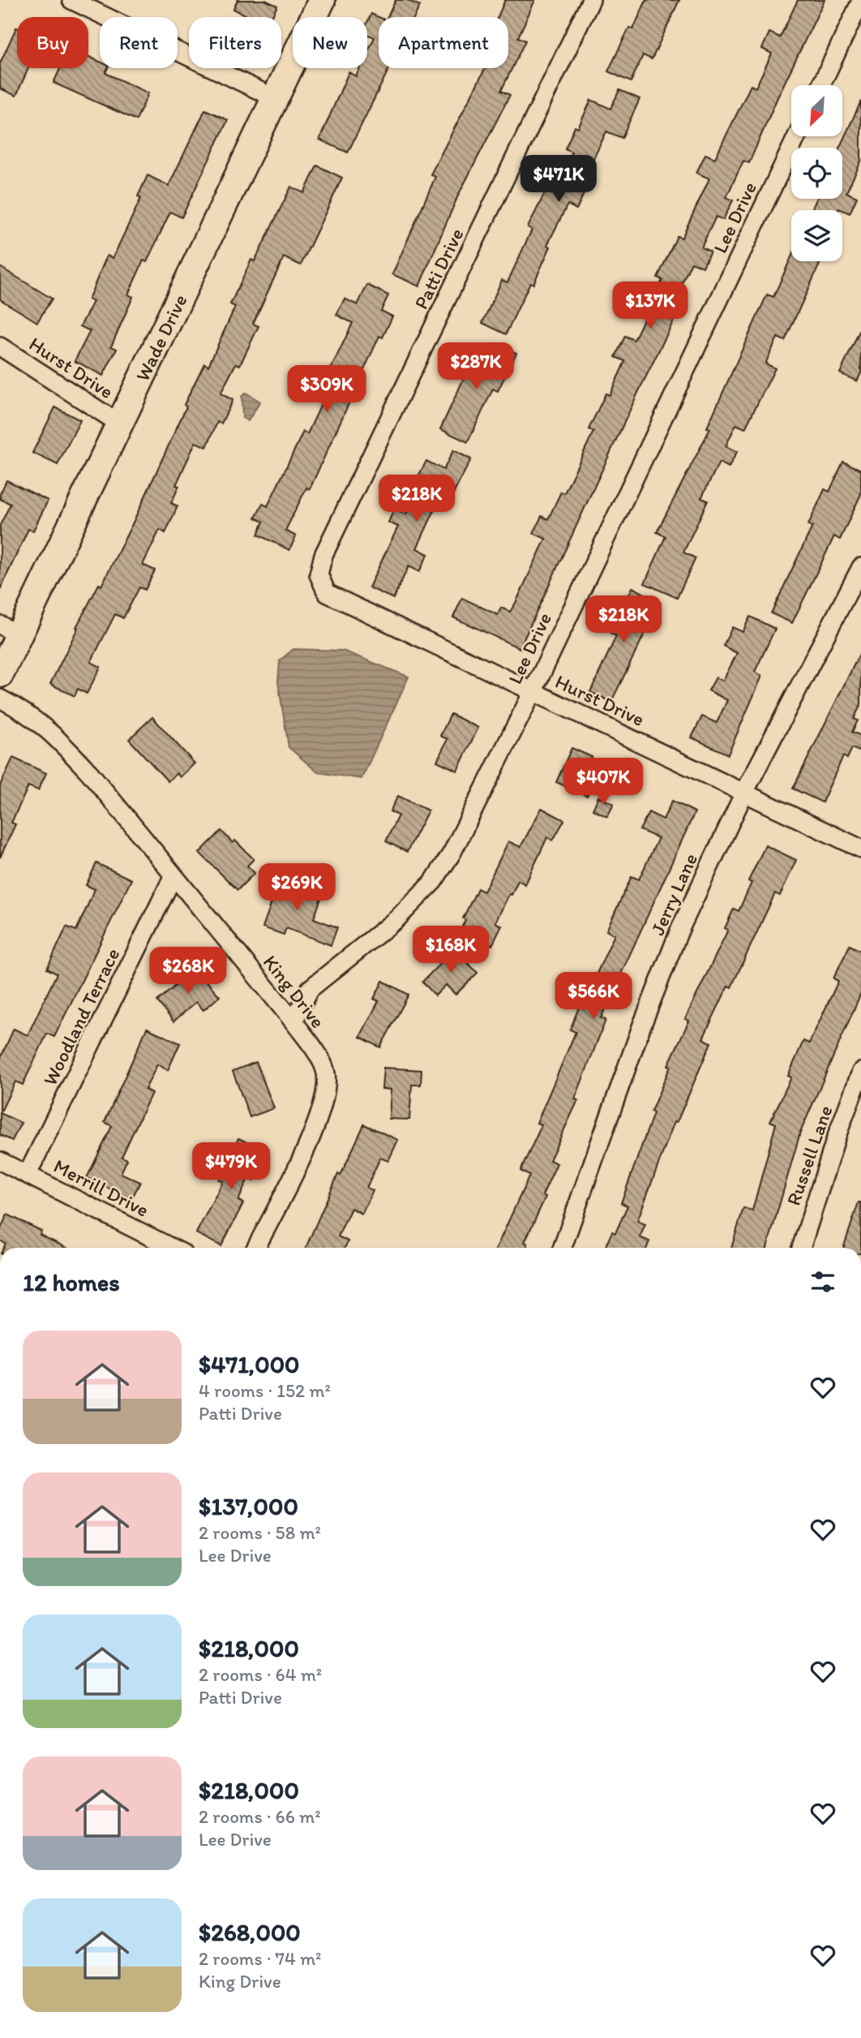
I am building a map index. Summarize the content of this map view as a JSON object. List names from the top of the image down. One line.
{"streets":{"street":["Lee Drive","Patti Drive","Wade Drive","Hurst Drive","Jerry Lane","King Drive","Woodland Terrace","Russell Lane","Merrill Drive"]},"crossings":[["Lee Drive","Hurst Drive"],["Lee Drive","King Drive"],["Patti Drive","Hurst Drive"],["Wade Drive","Hurst Drive"],["Hurst Drive","Jerry Lane"],["King Drive","Woodland Terrace"],["Woodland Terrace","Merrill Drive"]],"north":"bottom left","page":{"chip":["Buy","Rent","Filters","New","Apartment"],"price":["$471K","$137K","$287K","$309K","$218K","$218K","$407K","$269K","$168K","$268K","$566K","$479K"],"heading":"12 homes","list":[{"name":"$471,000","note":"4 rooms · 152 m² · Patti Drive"},{"name":"$137,000","note":"2 rooms · 58 m² · Lee Drive"},{"name":"$218,000","note":"2 rooms · 64 m² · Patti Drive"},{"name":"$218,000","note":"2 rooms · 66 m² · Lee Drive"},{"name":"$268,000","note":"2 rooms · 74 m² · King Drive"}]}}
